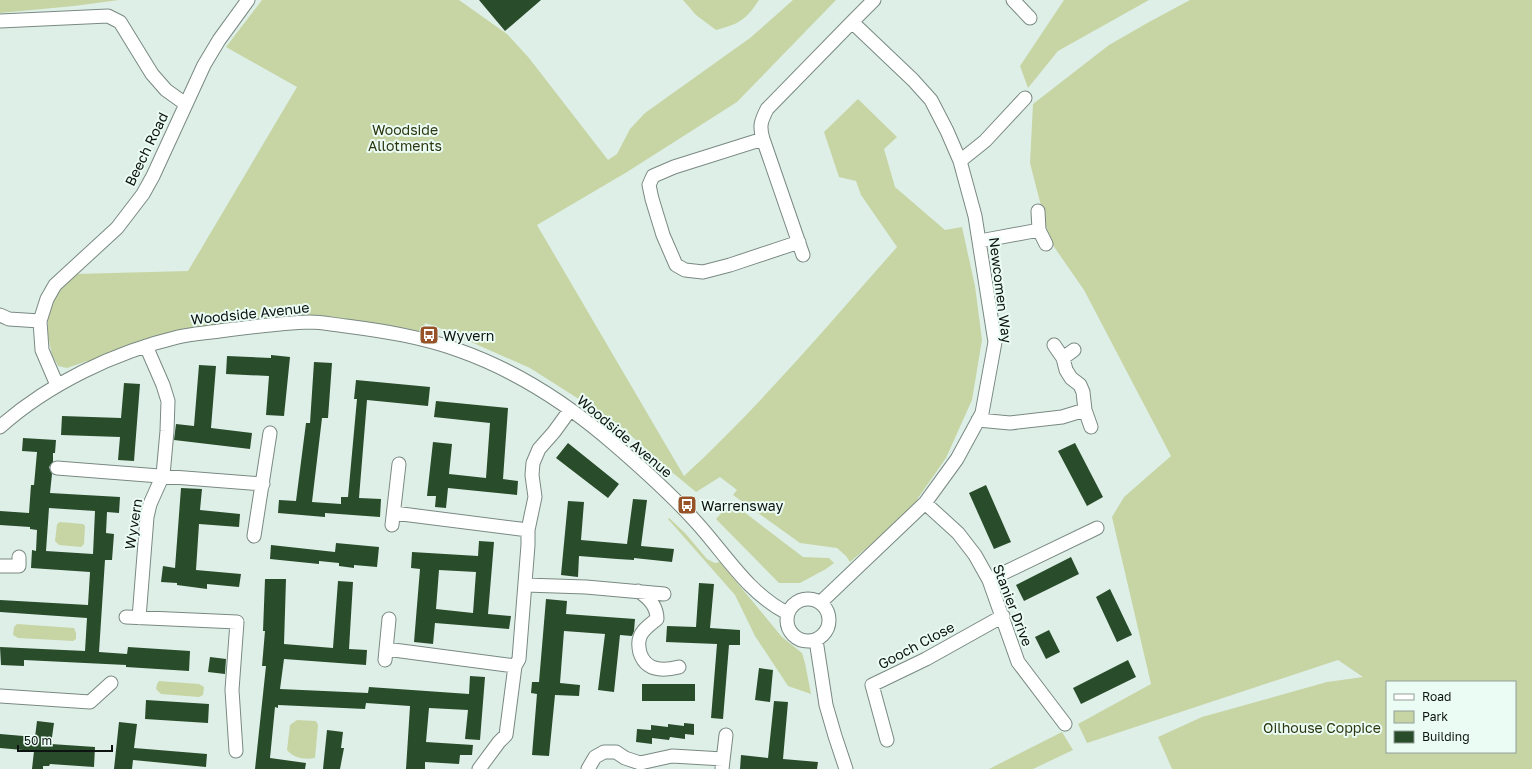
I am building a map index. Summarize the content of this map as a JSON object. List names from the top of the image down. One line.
{"streets":{"street":["Beech Road","Newcomen Way","Woodside Avenue","Wyvern","Stanier Drive","Gooch Close"]},"crossings":[["Beech Road","Woodside Avenue"],["Newcomen Way","Woodside Avenue"],["Newcomen Way","Stanier Drive"],["Woodside Avenue","Wyvern"],["Stanier Drive","Gooch Close"]],"parks":["Woodside Allotments","Oilhouse Coppice"],"places":{"bus stop":["Wyvern","Warrensway"]},"legend":["Road","Park","Building"],"scale_bar":"50 m"}
